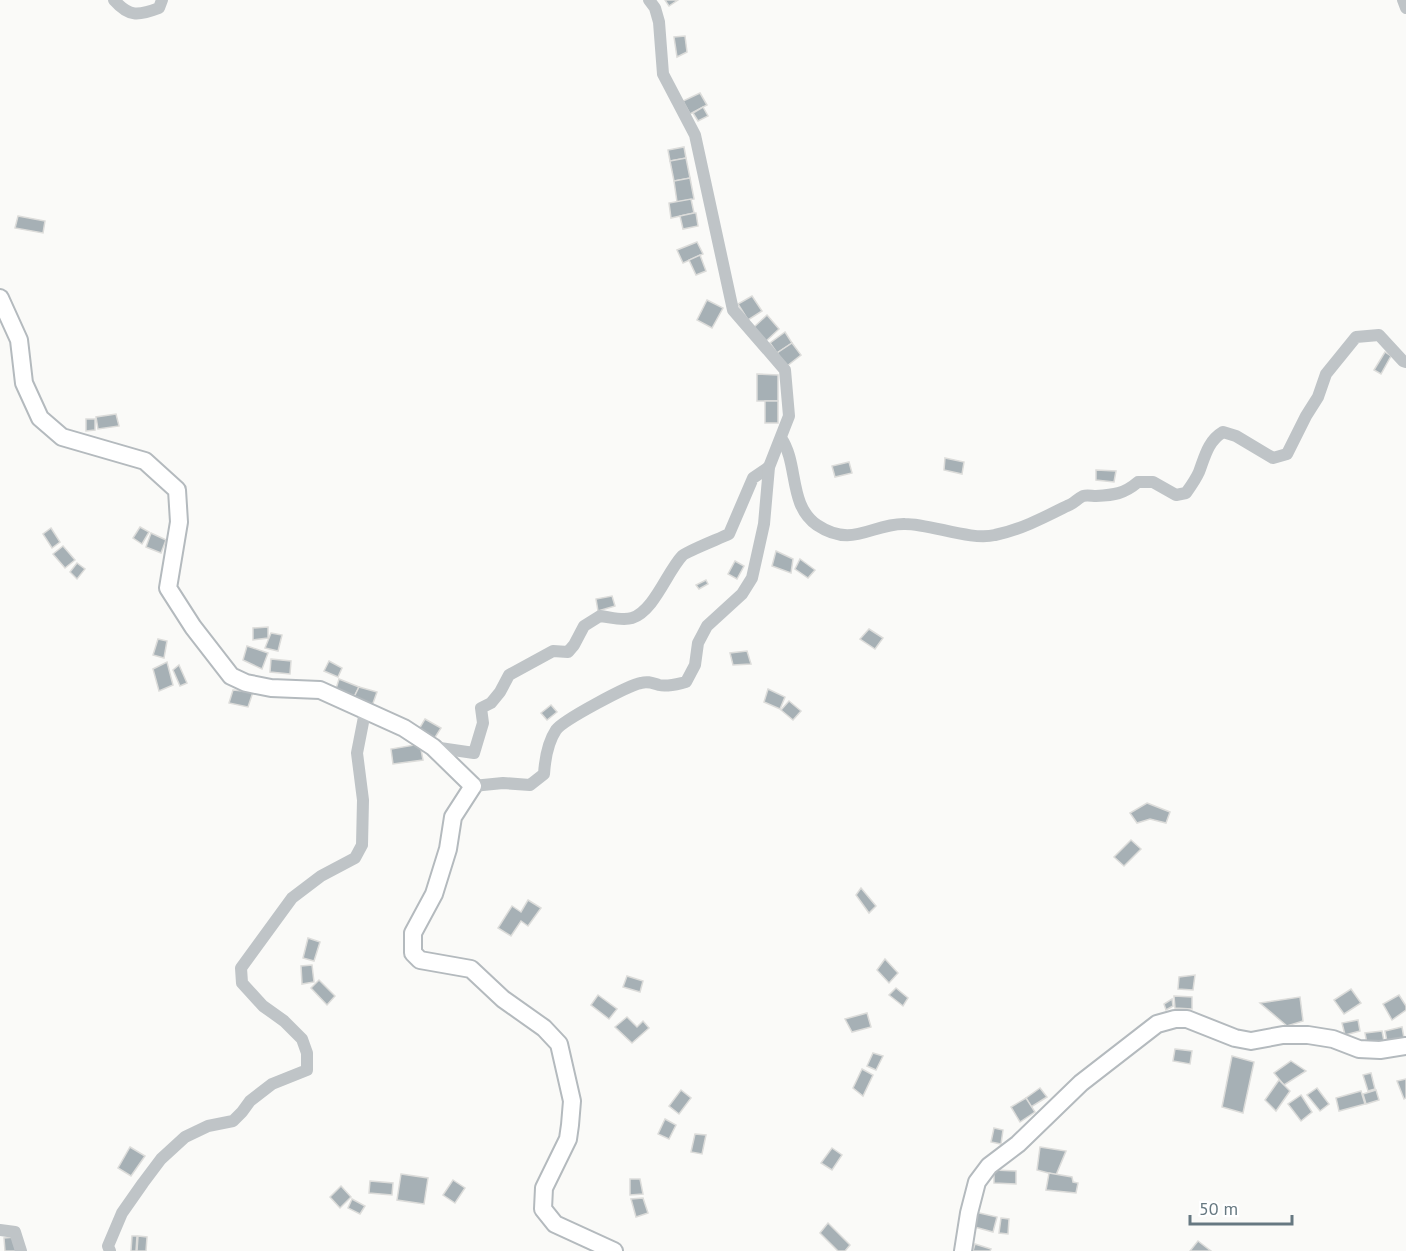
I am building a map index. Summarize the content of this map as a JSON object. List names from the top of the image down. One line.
{"scale_bar":"50 m"}
